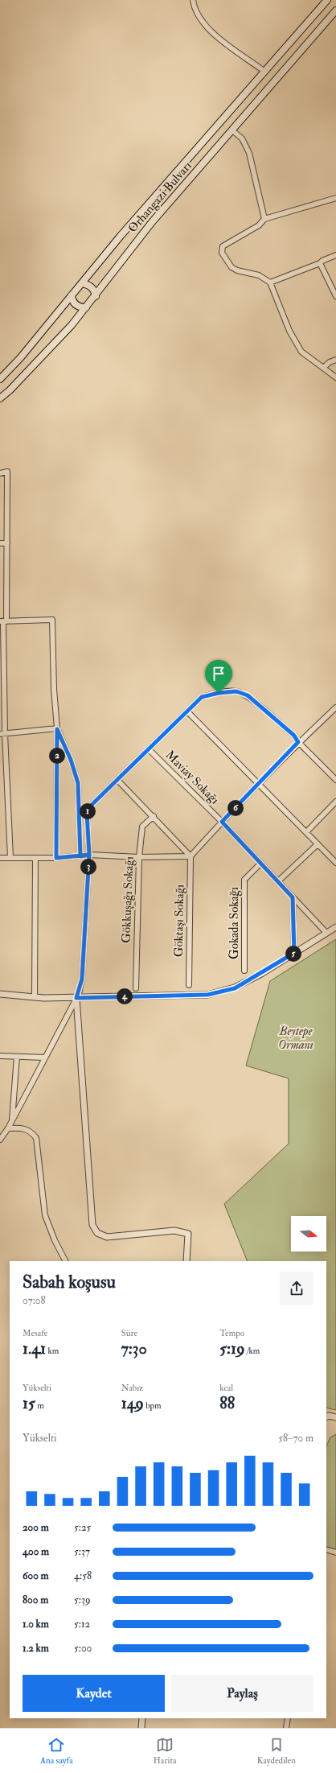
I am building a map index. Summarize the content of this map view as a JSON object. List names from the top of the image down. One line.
{"streets":{"main road":["Orhangazi Bulvarı"],"street":["Maviay Sokağı","Gökkuşağı Sokağı","Göktaşı Sokağı","Gokada Sokağı"]},"crossings":[["Maviay Sokağı","Gokada Sokağı"]],"parks":["Beytepe Ormanı"],"north":"right","page":{"pins":["2","6","1","3","5","4"],"heading":["Sabah koşusu","07:08"],"stats":[["Mesafe","1.41 km"],["Süre","7:30"],["Tempo","5:19 /km"],["Yükselti","15 m"],["Nabız","149 bpm"],["kcal","88"]],"chart":["Yükselti","58–70 m"],"list":[{"name":"200 m","note":"5:25"},{"name":"400 m","note":"5:37"},{"name":"600 m","note":"4:58"},{"name":"800 m","note":"5:39"},{"name":"1.0 km","note":"5:12"},{"name":"1.2 km","note":"5:00"}],"buttons":["Kaydet","Paylaş"],"tabs":["Ana sayfa","Harita","Kaydedilen"]}}
